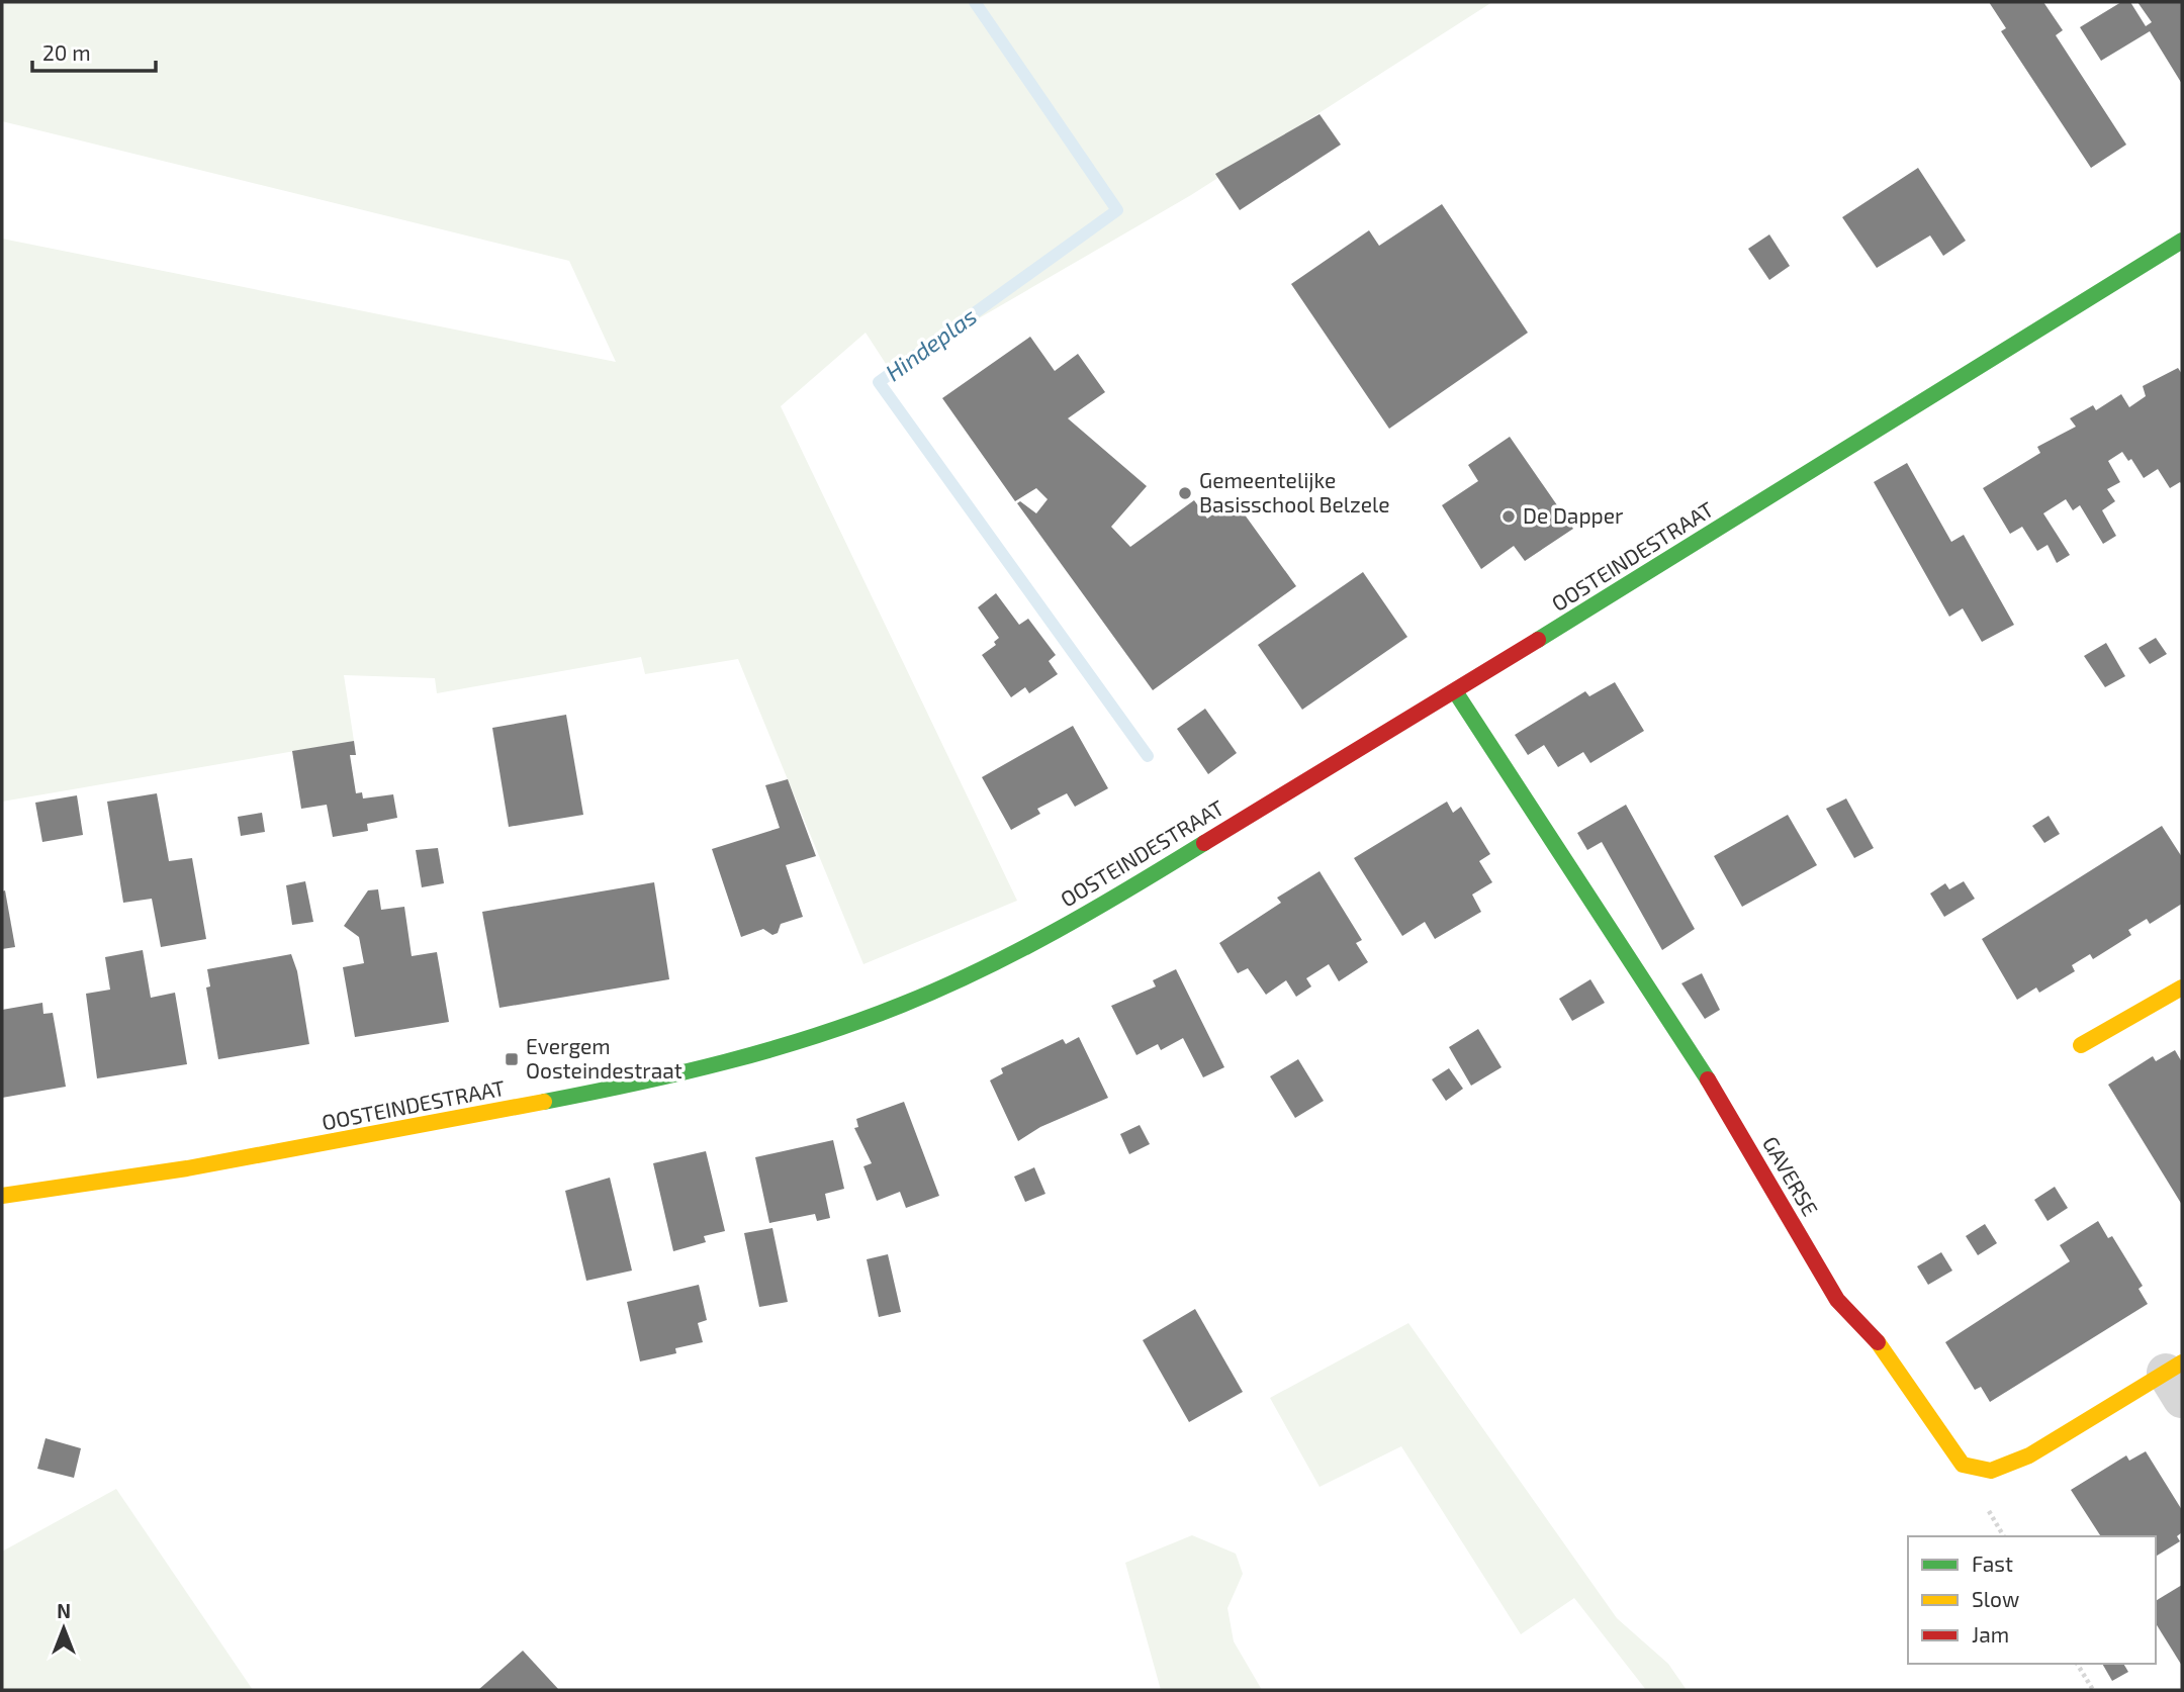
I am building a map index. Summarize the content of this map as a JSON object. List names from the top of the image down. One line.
{"streets":{"street":["OOSTEINDESTRAAT","GAVERSE"]},"crossings":[["OOSTEINDESTRAAT","GAVERSE"]],"water":["Hindeplas"],"places":{"other":["Gemeentelijke Basisschool Belzele","De Dapper"],"transit":["Evergem Oosteindestraat"]},"legend":["Fast","Slow","Jam"],"scale_bar":"20 m","north":"top"}
